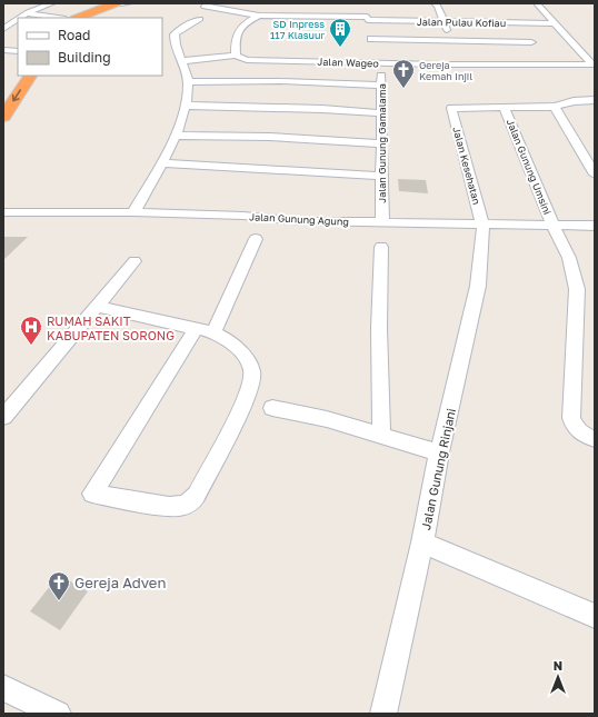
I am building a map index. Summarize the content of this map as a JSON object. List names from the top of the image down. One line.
{"streets":{"street":["Jalan Pulau Kofiau","Jalan Wageo","Jalan Gunung Gamalama","Jalan Kesehatan","Jalan Gunung Umsini","Jalan Gunung Agung","Jalan Gunung Rinjani"]},"crossings":[["Jalan Pulau Kofiau","Jalan Wageo"],["Jalan Pulau Kofiau","Jalan Gunung Gamalama"],["Jalan Wageo","Jalan Gunung Gamalama"],["Jalan Gunung Gamalama","Jalan Gunung Agung"],["Jalan Kesehatan","Jalan Gunung Umsini"],["Jalan Kesehatan","Jalan Gunung Agung"],["Jalan Kesehatan","Jalan Gunung Rinjani"],["Jalan Gunung Umsini","Jalan Gunung Agung"],["Jalan Gunung Agung","Jalan Gunung Rinjani"]],"places":{"building":["SD Inpress 117 Klasuur"],"church":["Gereja Kemah Injil","Gereja Adven"],"hospital":["RUMAH SAKIT KABUPATEN SORONG"]},"legend":["Road","Building"],"north":"top"}
